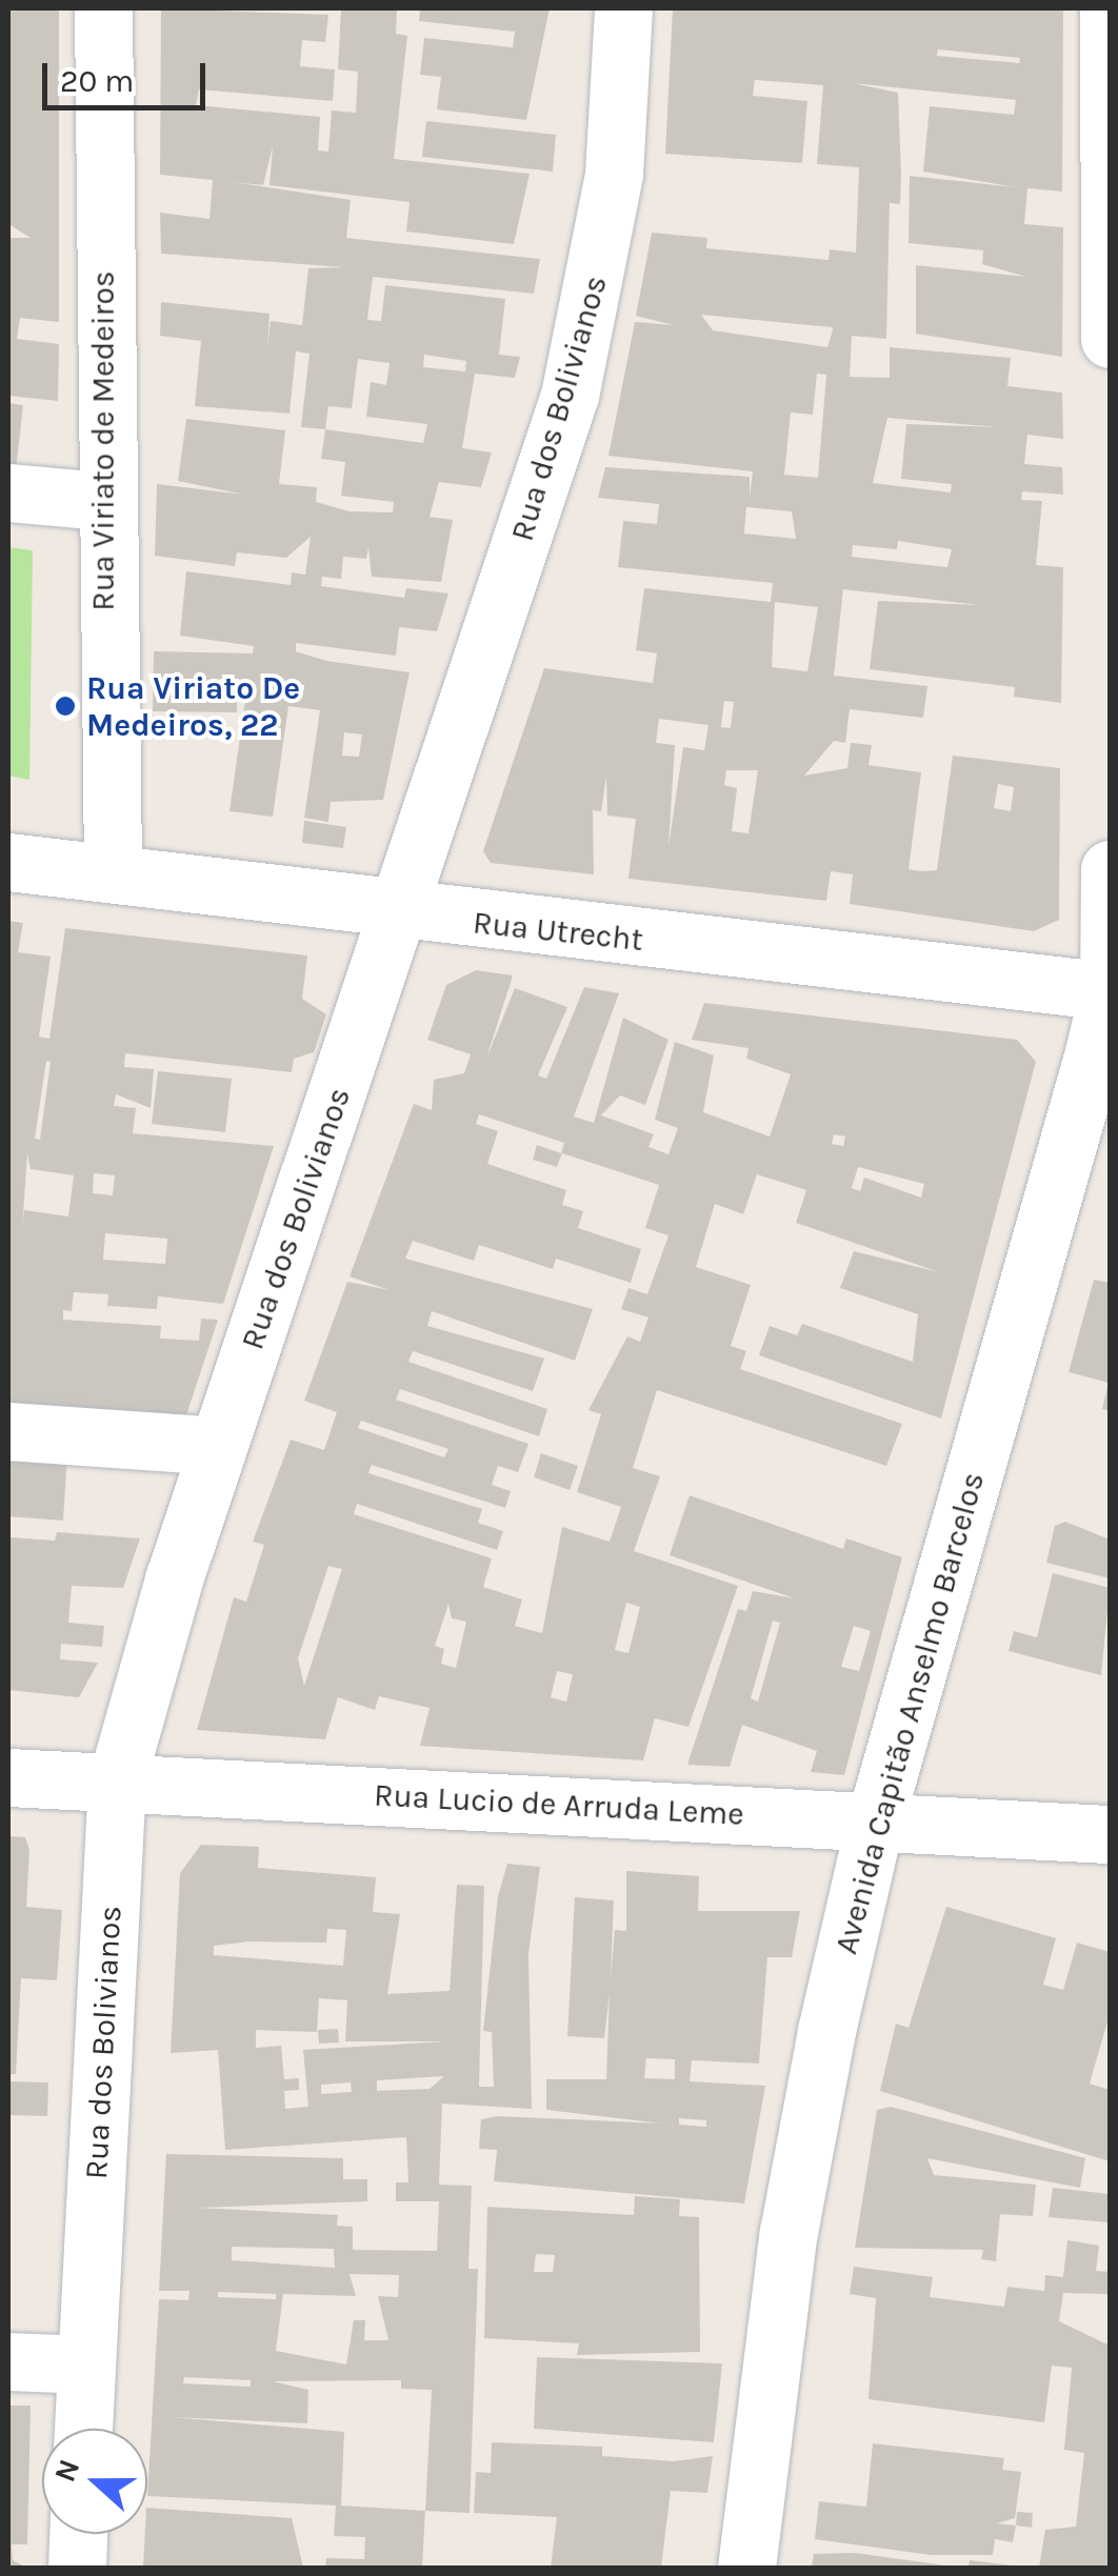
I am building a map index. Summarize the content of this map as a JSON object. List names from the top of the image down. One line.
{"streets":{"street":["Rua dos Bolivianos","Rua Viriato de Medeiros","Rua Utrecht","Avenida Capitão Anselmo Barcelos","Rua Lucio de Arruda Leme"]},"crossings":[["Rua dos Bolivianos","Rua Utrecht"],["Rua dos Bolivianos","Rua Lucio de Arruda Leme"],["Rua Viriato de Medeiros","Rua Utrecht"],["Rua Utrecht","Avenida Capitão Anselmo Barcelos"],["Avenida Capitão Anselmo Barcelos","Rua Lucio de Arruda Leme"]],"places":["Rua Viriato De Medeiros, 22"],"scale_bar":"20 m","north":"left"}
